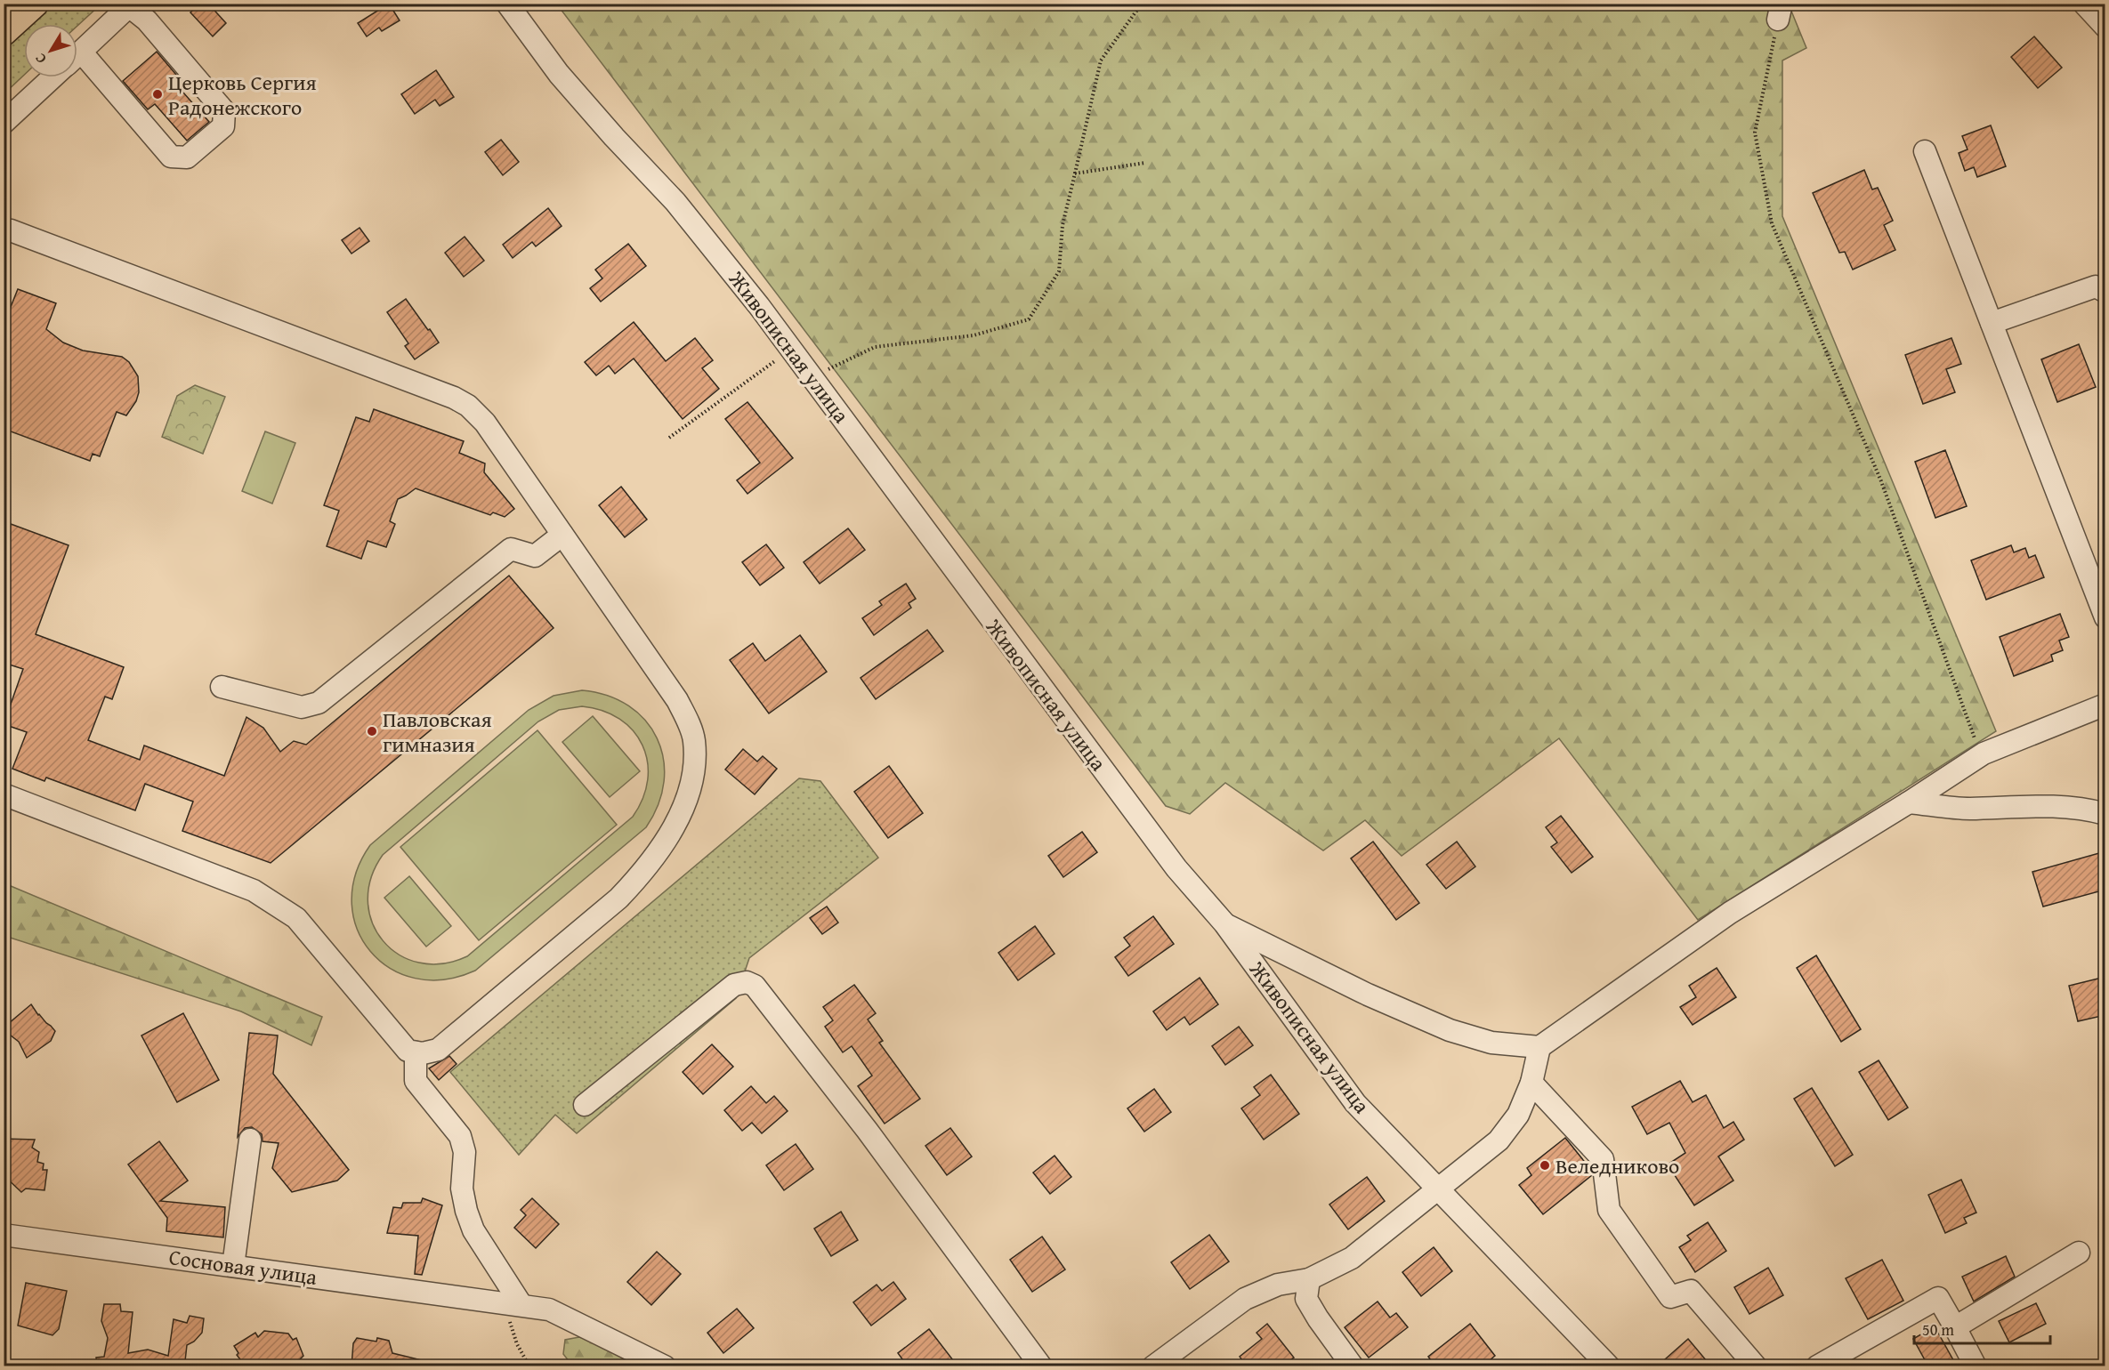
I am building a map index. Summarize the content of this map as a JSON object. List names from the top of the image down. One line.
{"streets":{"street":["Живописная улица","Сосновая улица"]},"places":["Церковь Сергия Радонежского","Павловская гимназия","Веледниково"],"scale_bar":"50 m","north":"bottom left"}
